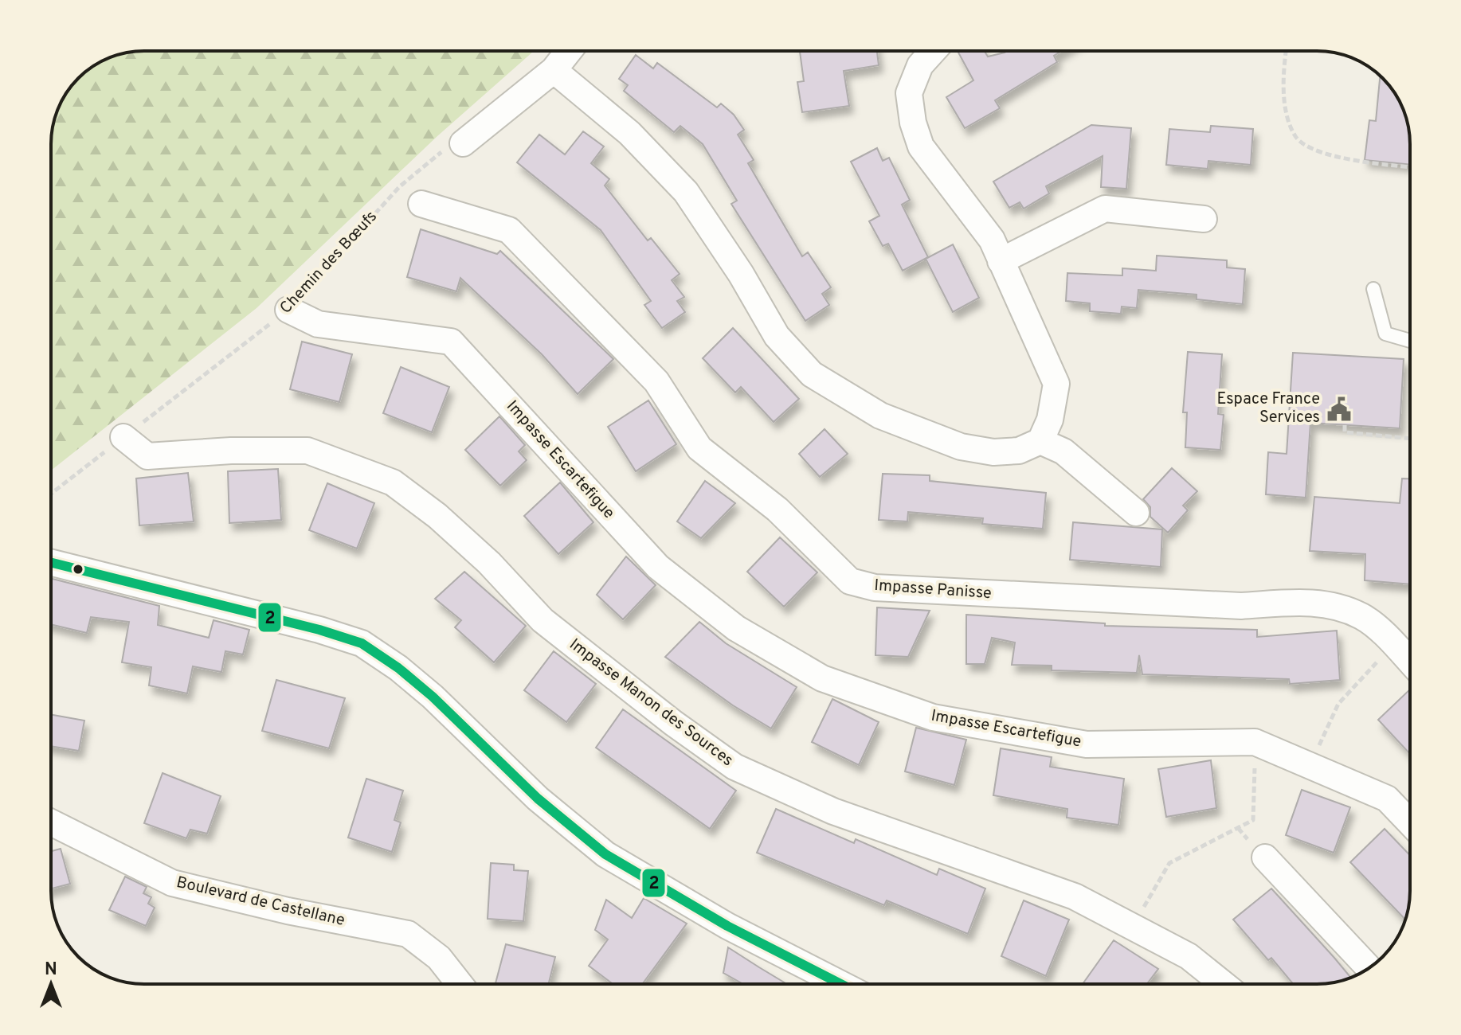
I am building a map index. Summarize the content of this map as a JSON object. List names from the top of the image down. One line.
{"streets":{"street":["Impasse Escartefigue","Impasse Panisse","Impasse Manon des Sources","Boulevard de Castellane"],"path":["Chemin des Bœufs"]},"crossings":[["Chemin des Bœufs","Impasse Escartefigue"],["Chemin des Bœufs","Impasse Manon des Sources"]],"places":{"public building":["Espace France Services"]},"lines":["transit line 2"],"north":"top"}
